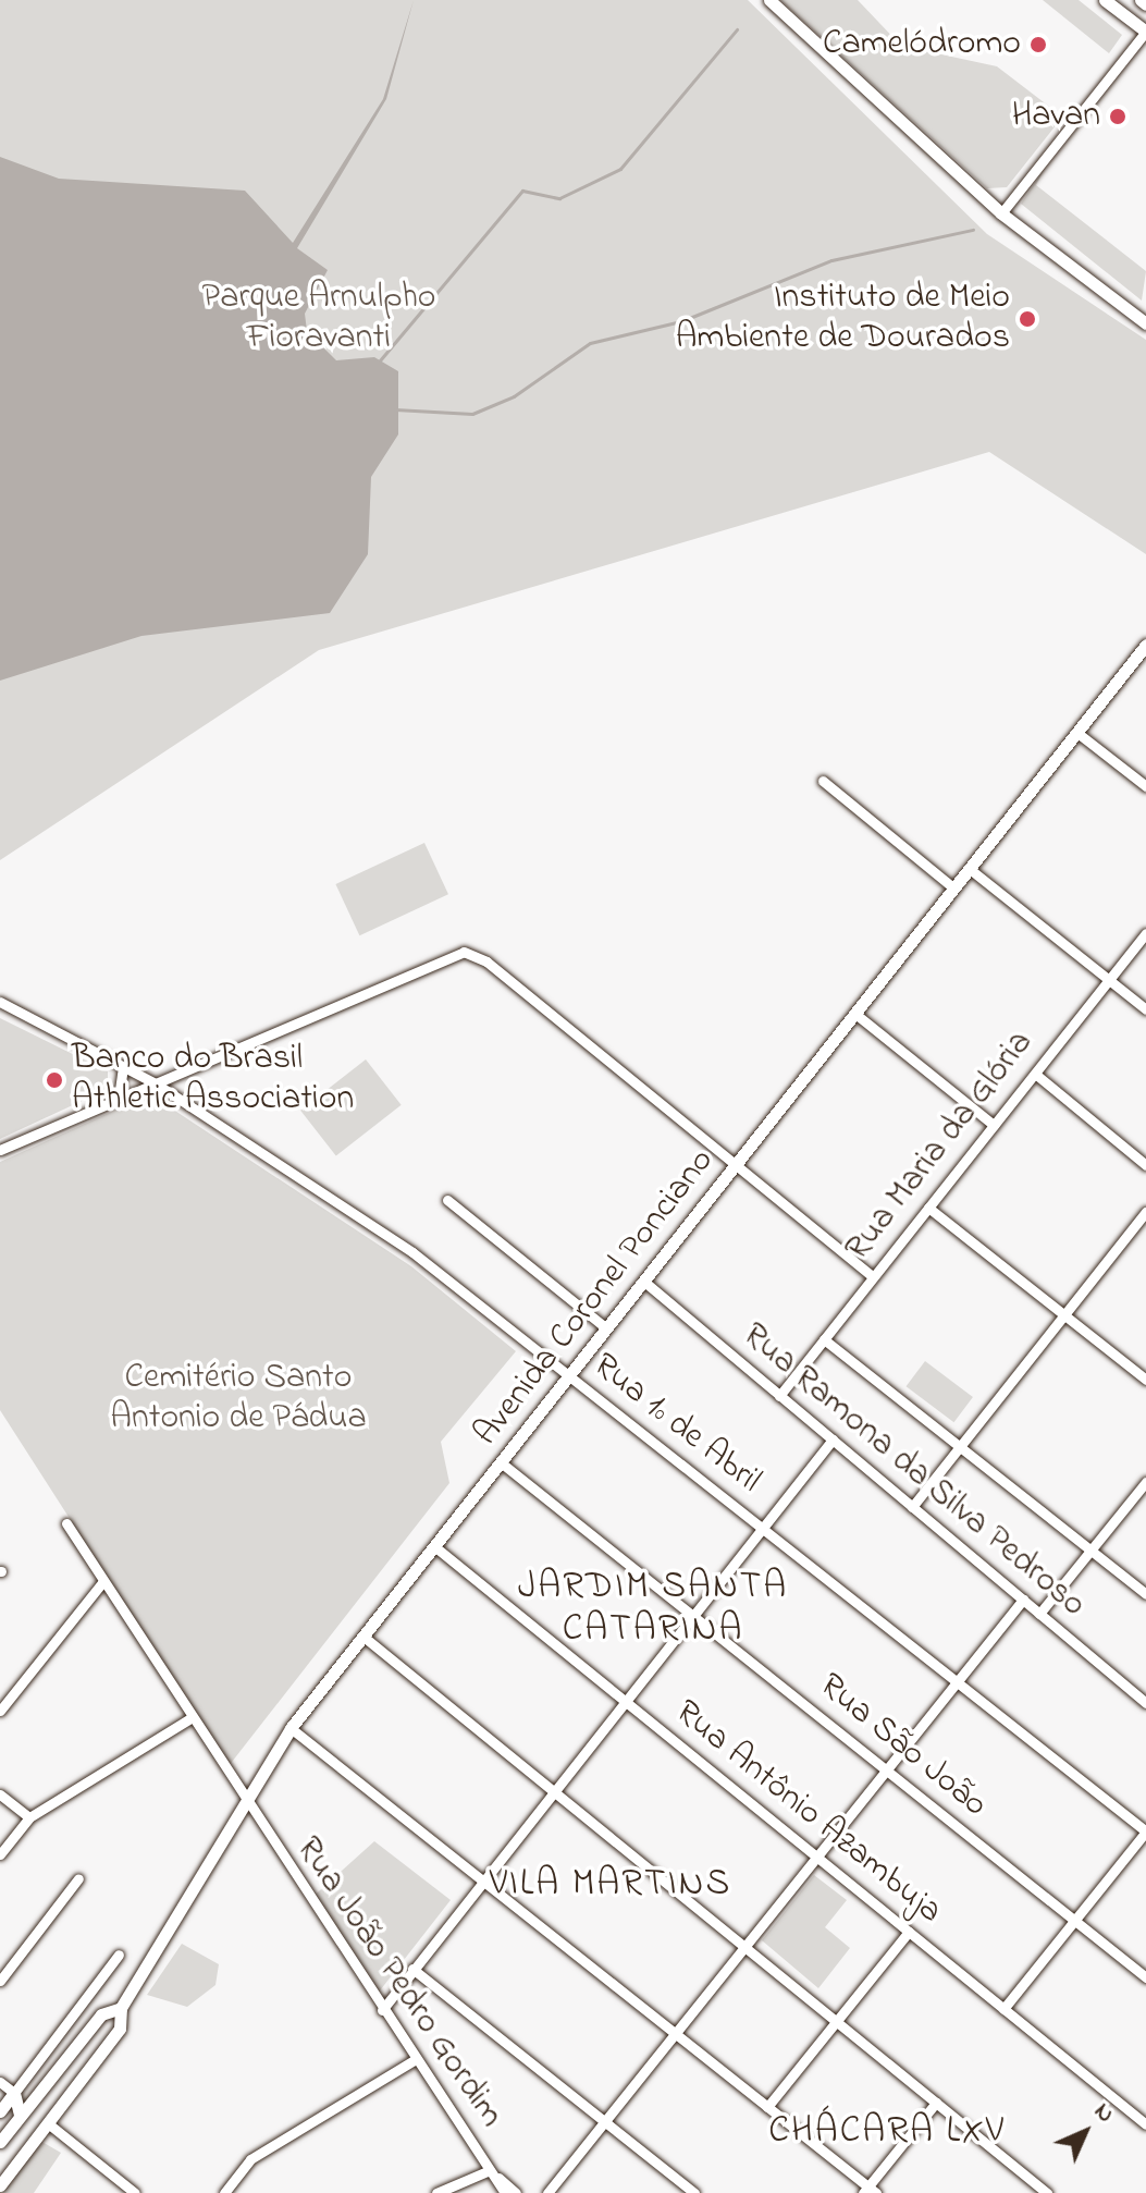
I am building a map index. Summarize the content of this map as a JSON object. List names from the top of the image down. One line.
{"streets":{"main road":["Avenida Coronel Ponciano"],"street":["Rua Maria da Glória","Rua 1º de Abril","Rua Ramona da Silva Pedroso","Rua São João","Rua Antônio Azambuja","Rua João Pedro Gordim"]},"crossings":[["Rua Maria da Glória","Rua Ramona da Silva Pedroso"],["Avenida Coronel Ponciano","Rua 1º de Abril"],["Avenida Coronel Ponciano","Rua Ramona da Silva Pedroso"],["Avenida Coronel Ponciano","Rua São João"],["Avenida Coronel Ponciano","Rua Antônio Azambuja"],["Avenida Coronel Ponciano","Rua João Pedro Gordim"]],"districts":["JARDIM SANTA CATARINA","VILA MARTINS","CHÁCARA LXV"],"parks":["Parque Arnulpho Fioravanti","Cemitério Santo Antonio de Pádua"],"places":["Camelódromo","Havan","Instituto de Meio Ambiente de Dourados","Banco do Brasil Athletic Association"],"north":"top right"}
